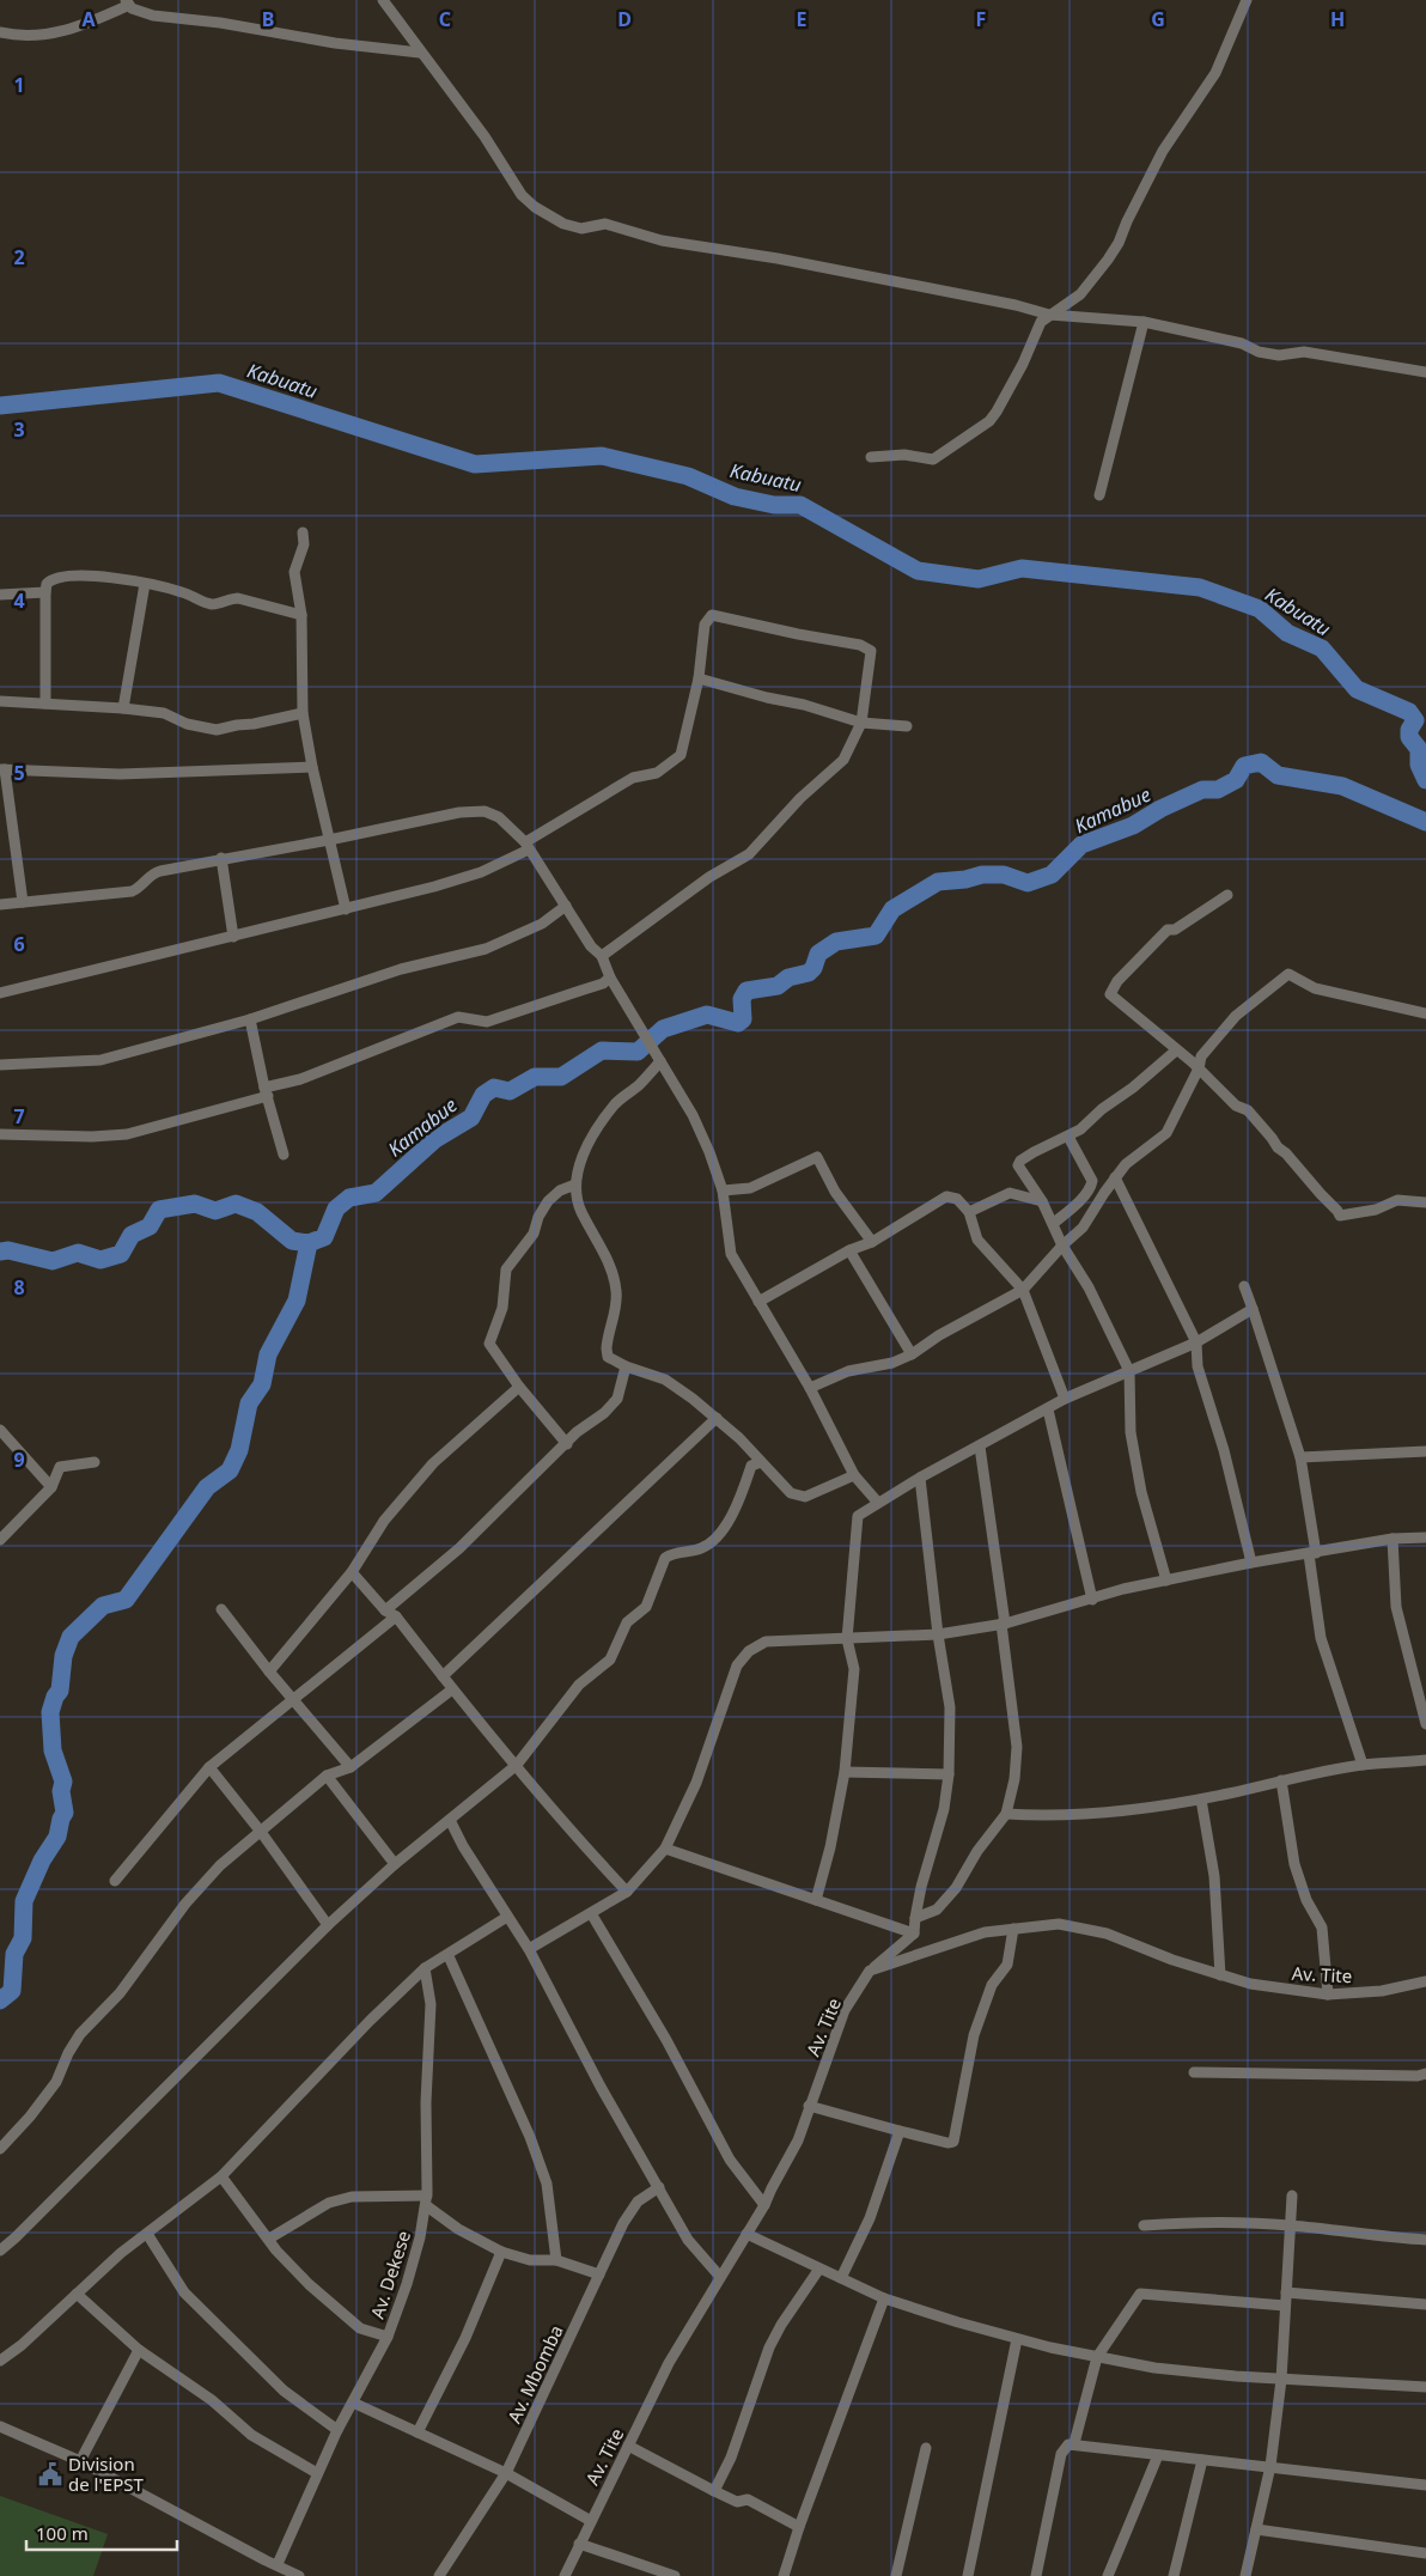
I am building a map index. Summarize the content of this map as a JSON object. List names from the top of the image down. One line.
{"streets":{"street":["Av. Tite","Av. Dekese","Av. Mbomba"]},"water":["Kabuatu","Kamabue"],"places":{"public building":["Division de l'EPST"]},"scale_bar":"100 m","grid":{"columns":["A","B","C","D","E","F","G","H"],"rows":["1","2","3","4","5","6","7","8","9"]}}
